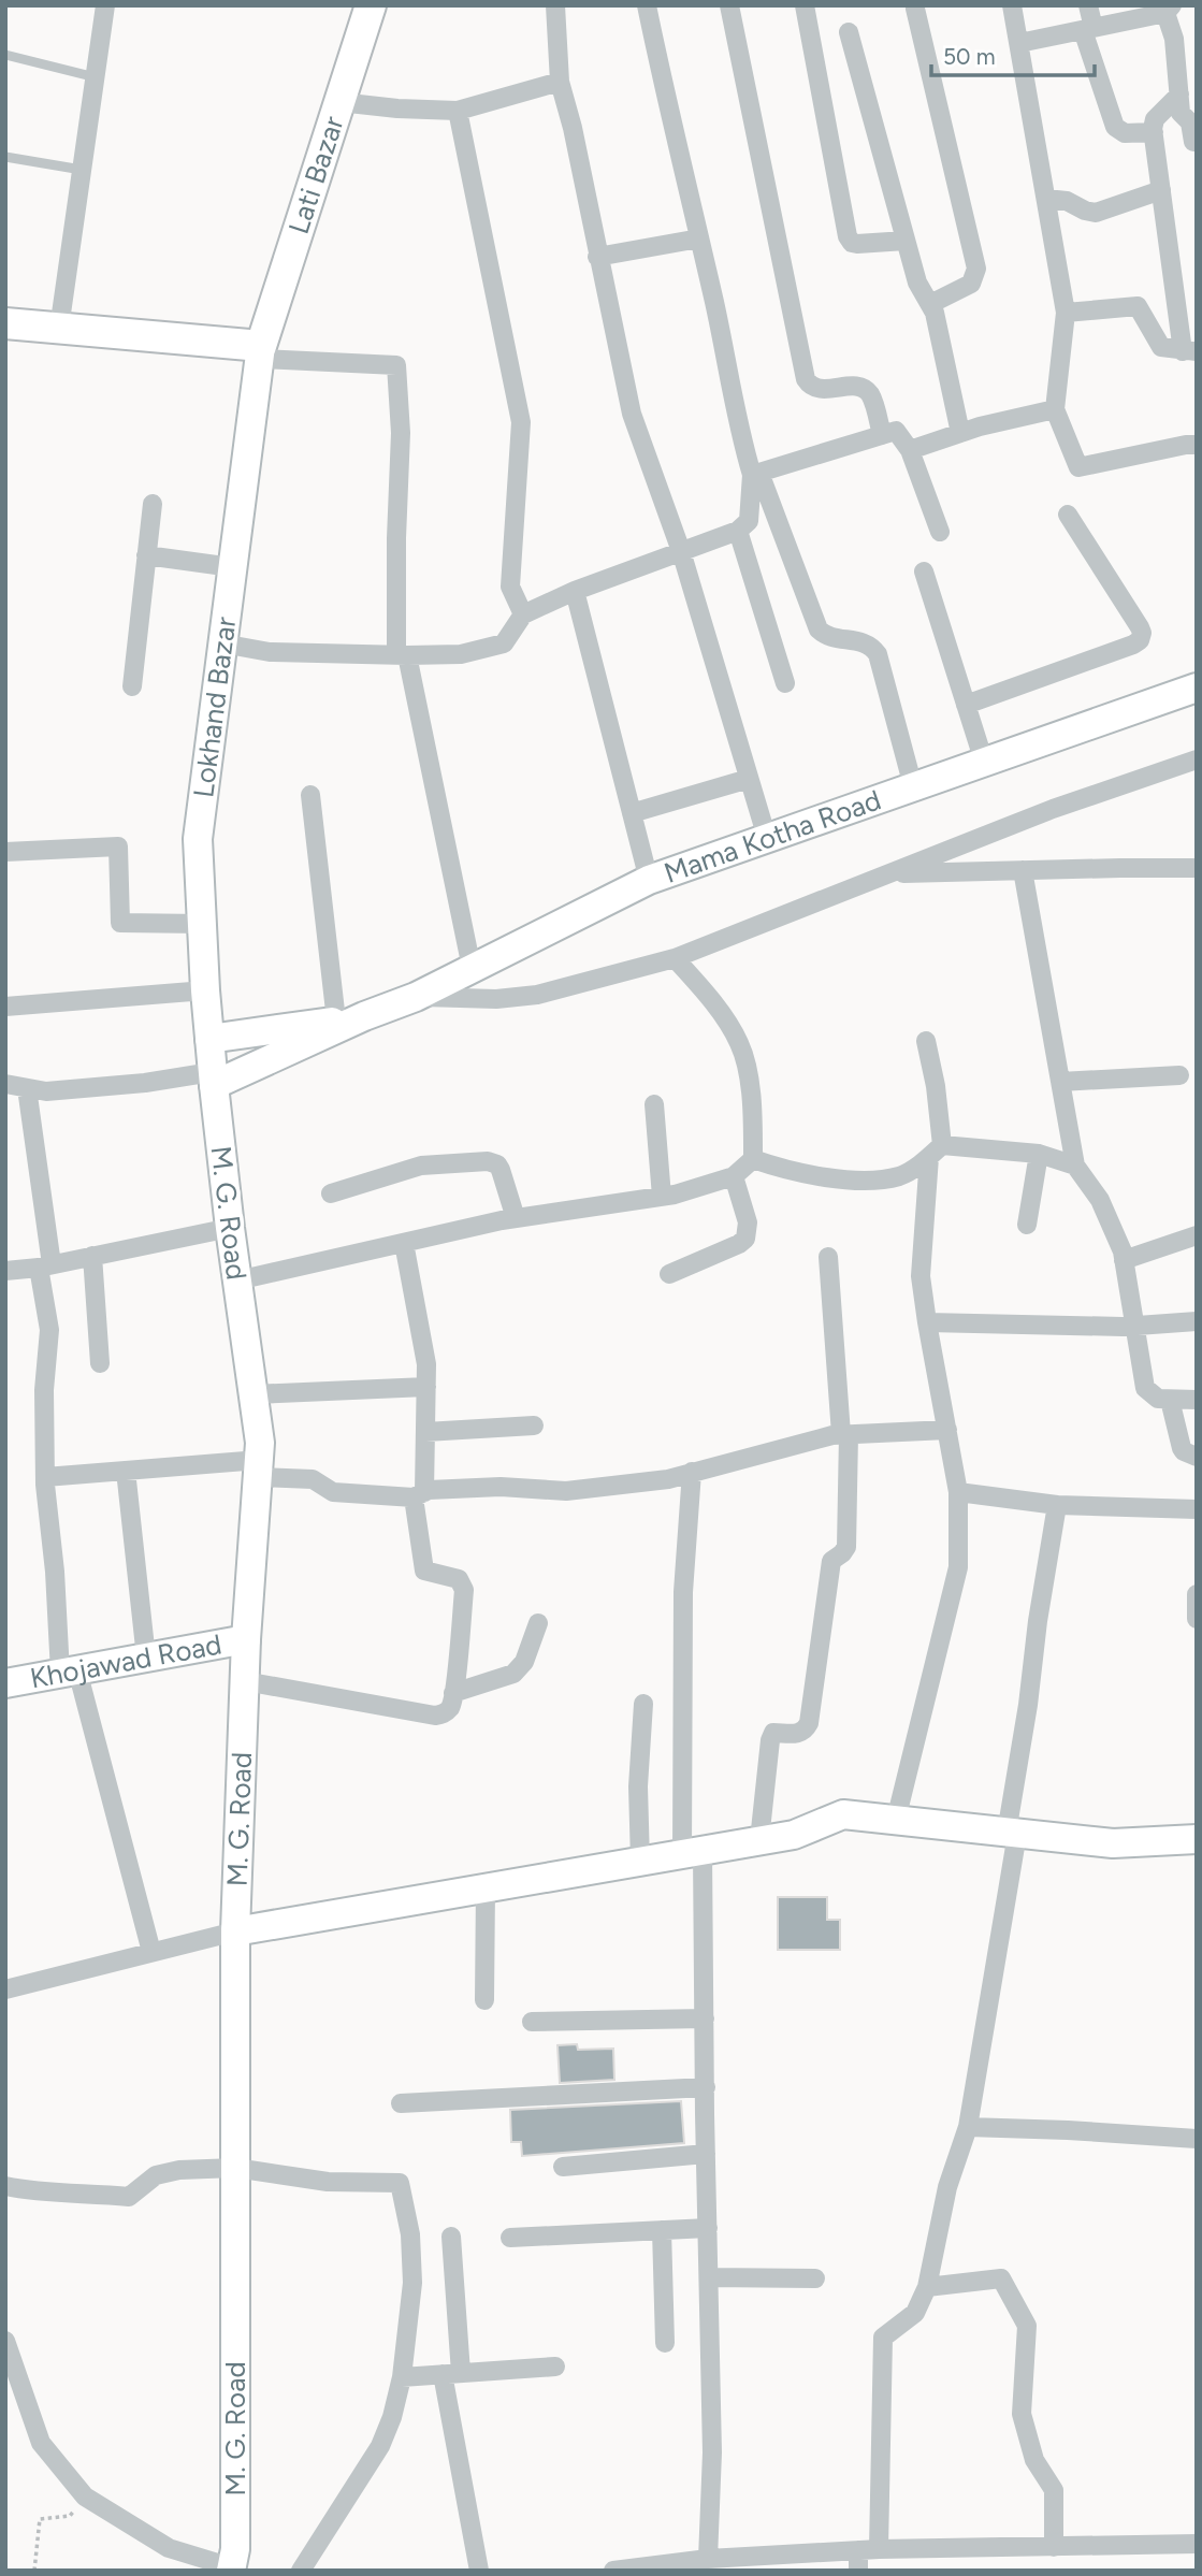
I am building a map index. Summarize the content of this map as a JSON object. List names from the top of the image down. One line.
{"streets":{"main road":["Lati Bazar"],"street":["Lokhand Bazar","Mama Kotha Road","M. G. Road","Khojawad Road"]},"crossings":[["Lati Bazar","Lokhand Bazar"],["Lokhand Bazar","Mama Kotha Road"],["Lokhand Bazar","M. G. Road"],["Mama Kotha Road","M. G. Road"],["M. G. Road","Khojawad Road"]],"scale_bar":"50 m"}
